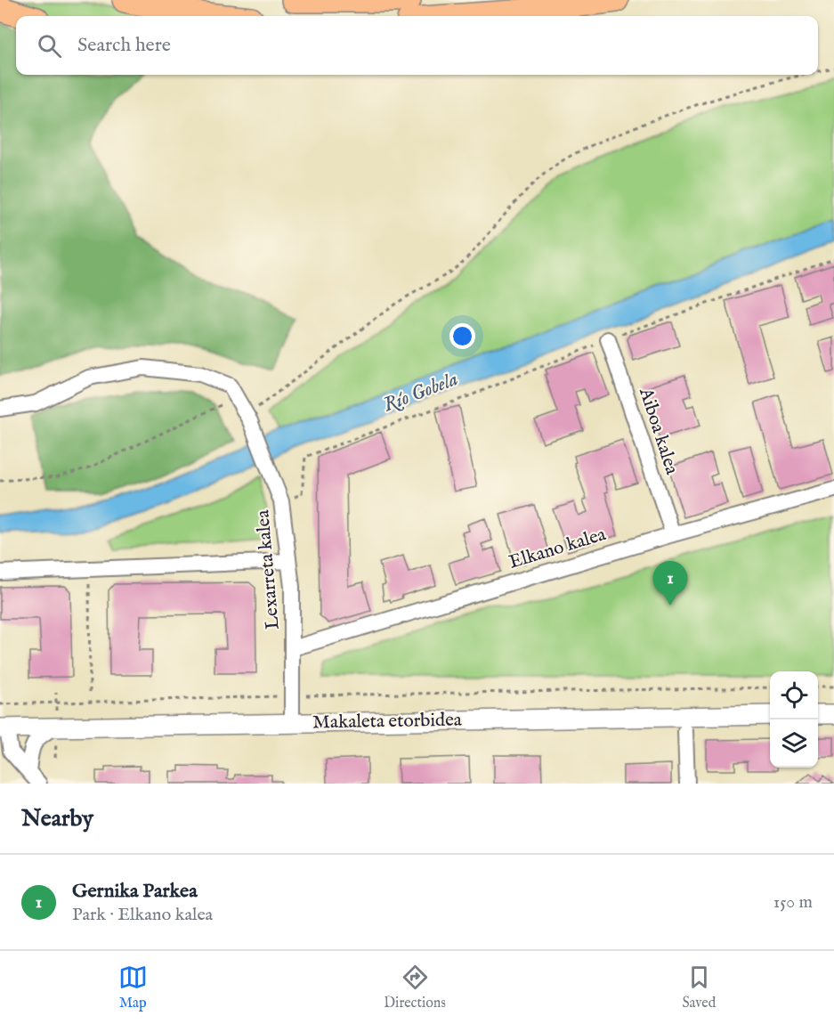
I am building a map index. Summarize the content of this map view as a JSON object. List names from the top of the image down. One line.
{"streets":{"street":["Aiboa kalea","Elkano kalea","Lexarreta kalea","Makaleta etorbidea"]},"crossings":[["Aiboa kalea","Elkano kalea"],["Elkano kalea","Lexarreta kalea"],["Lexarreta kalea","Makaleta etorbidea"]],"water":["Río Gobela"],"page":{"search":"Search here","pins":"1","heading":"Nearby","list":[{"mark":"1","name":"Gernika Parkea","note":"Park · Elkano kalea","value":"150 m"}],"nav":["Map","Directions","Saved"]}}
